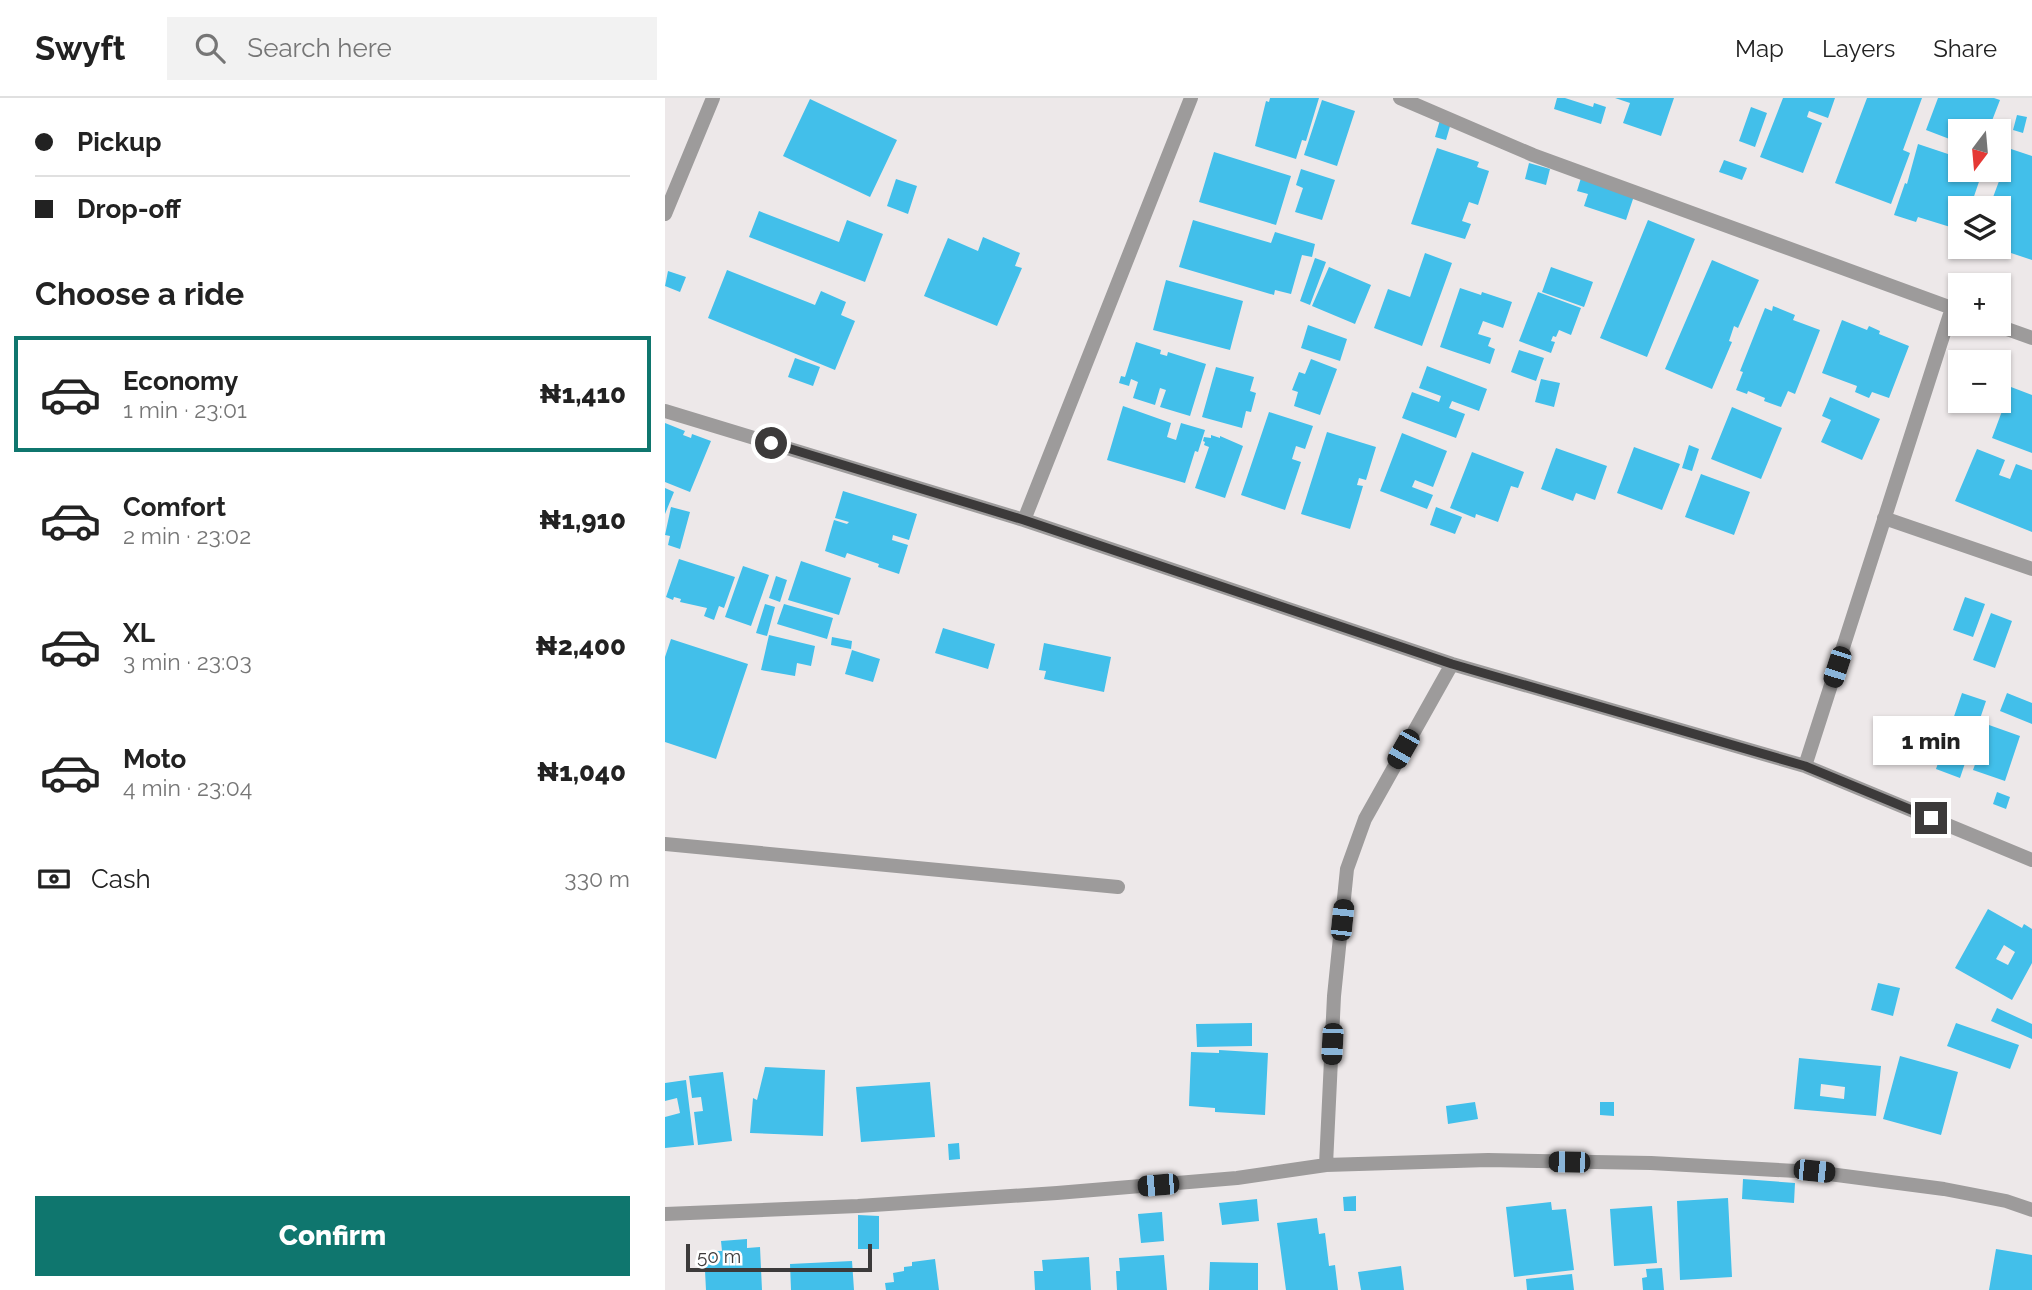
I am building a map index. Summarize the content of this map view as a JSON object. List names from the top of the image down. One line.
{"scale_bar":"50 m","north":"bottom","page":{"header":"Swyft","search":"Search here","nav":["Map","Layers","Share"],"banner":["Pickup","Drop-off"],"map_buttons":["+","−"],"heading":"Choose a ride","list":[{"name":"Economy","note":"1 min · 23:01","value":"₦1,410"},{"name":"Comfort","note":"2 min · 23:02","value":"₦1,910"},{"name":"XL","note":"3 min · 23:03","value":"₦2,400"},{"name":"Moto","note":"4 min · 23:04","value":"₦1,040"}],"bubble":"1 min","pay":["Cash","330 m"],"buttons":"Confirm","scale":"50 m"}}
